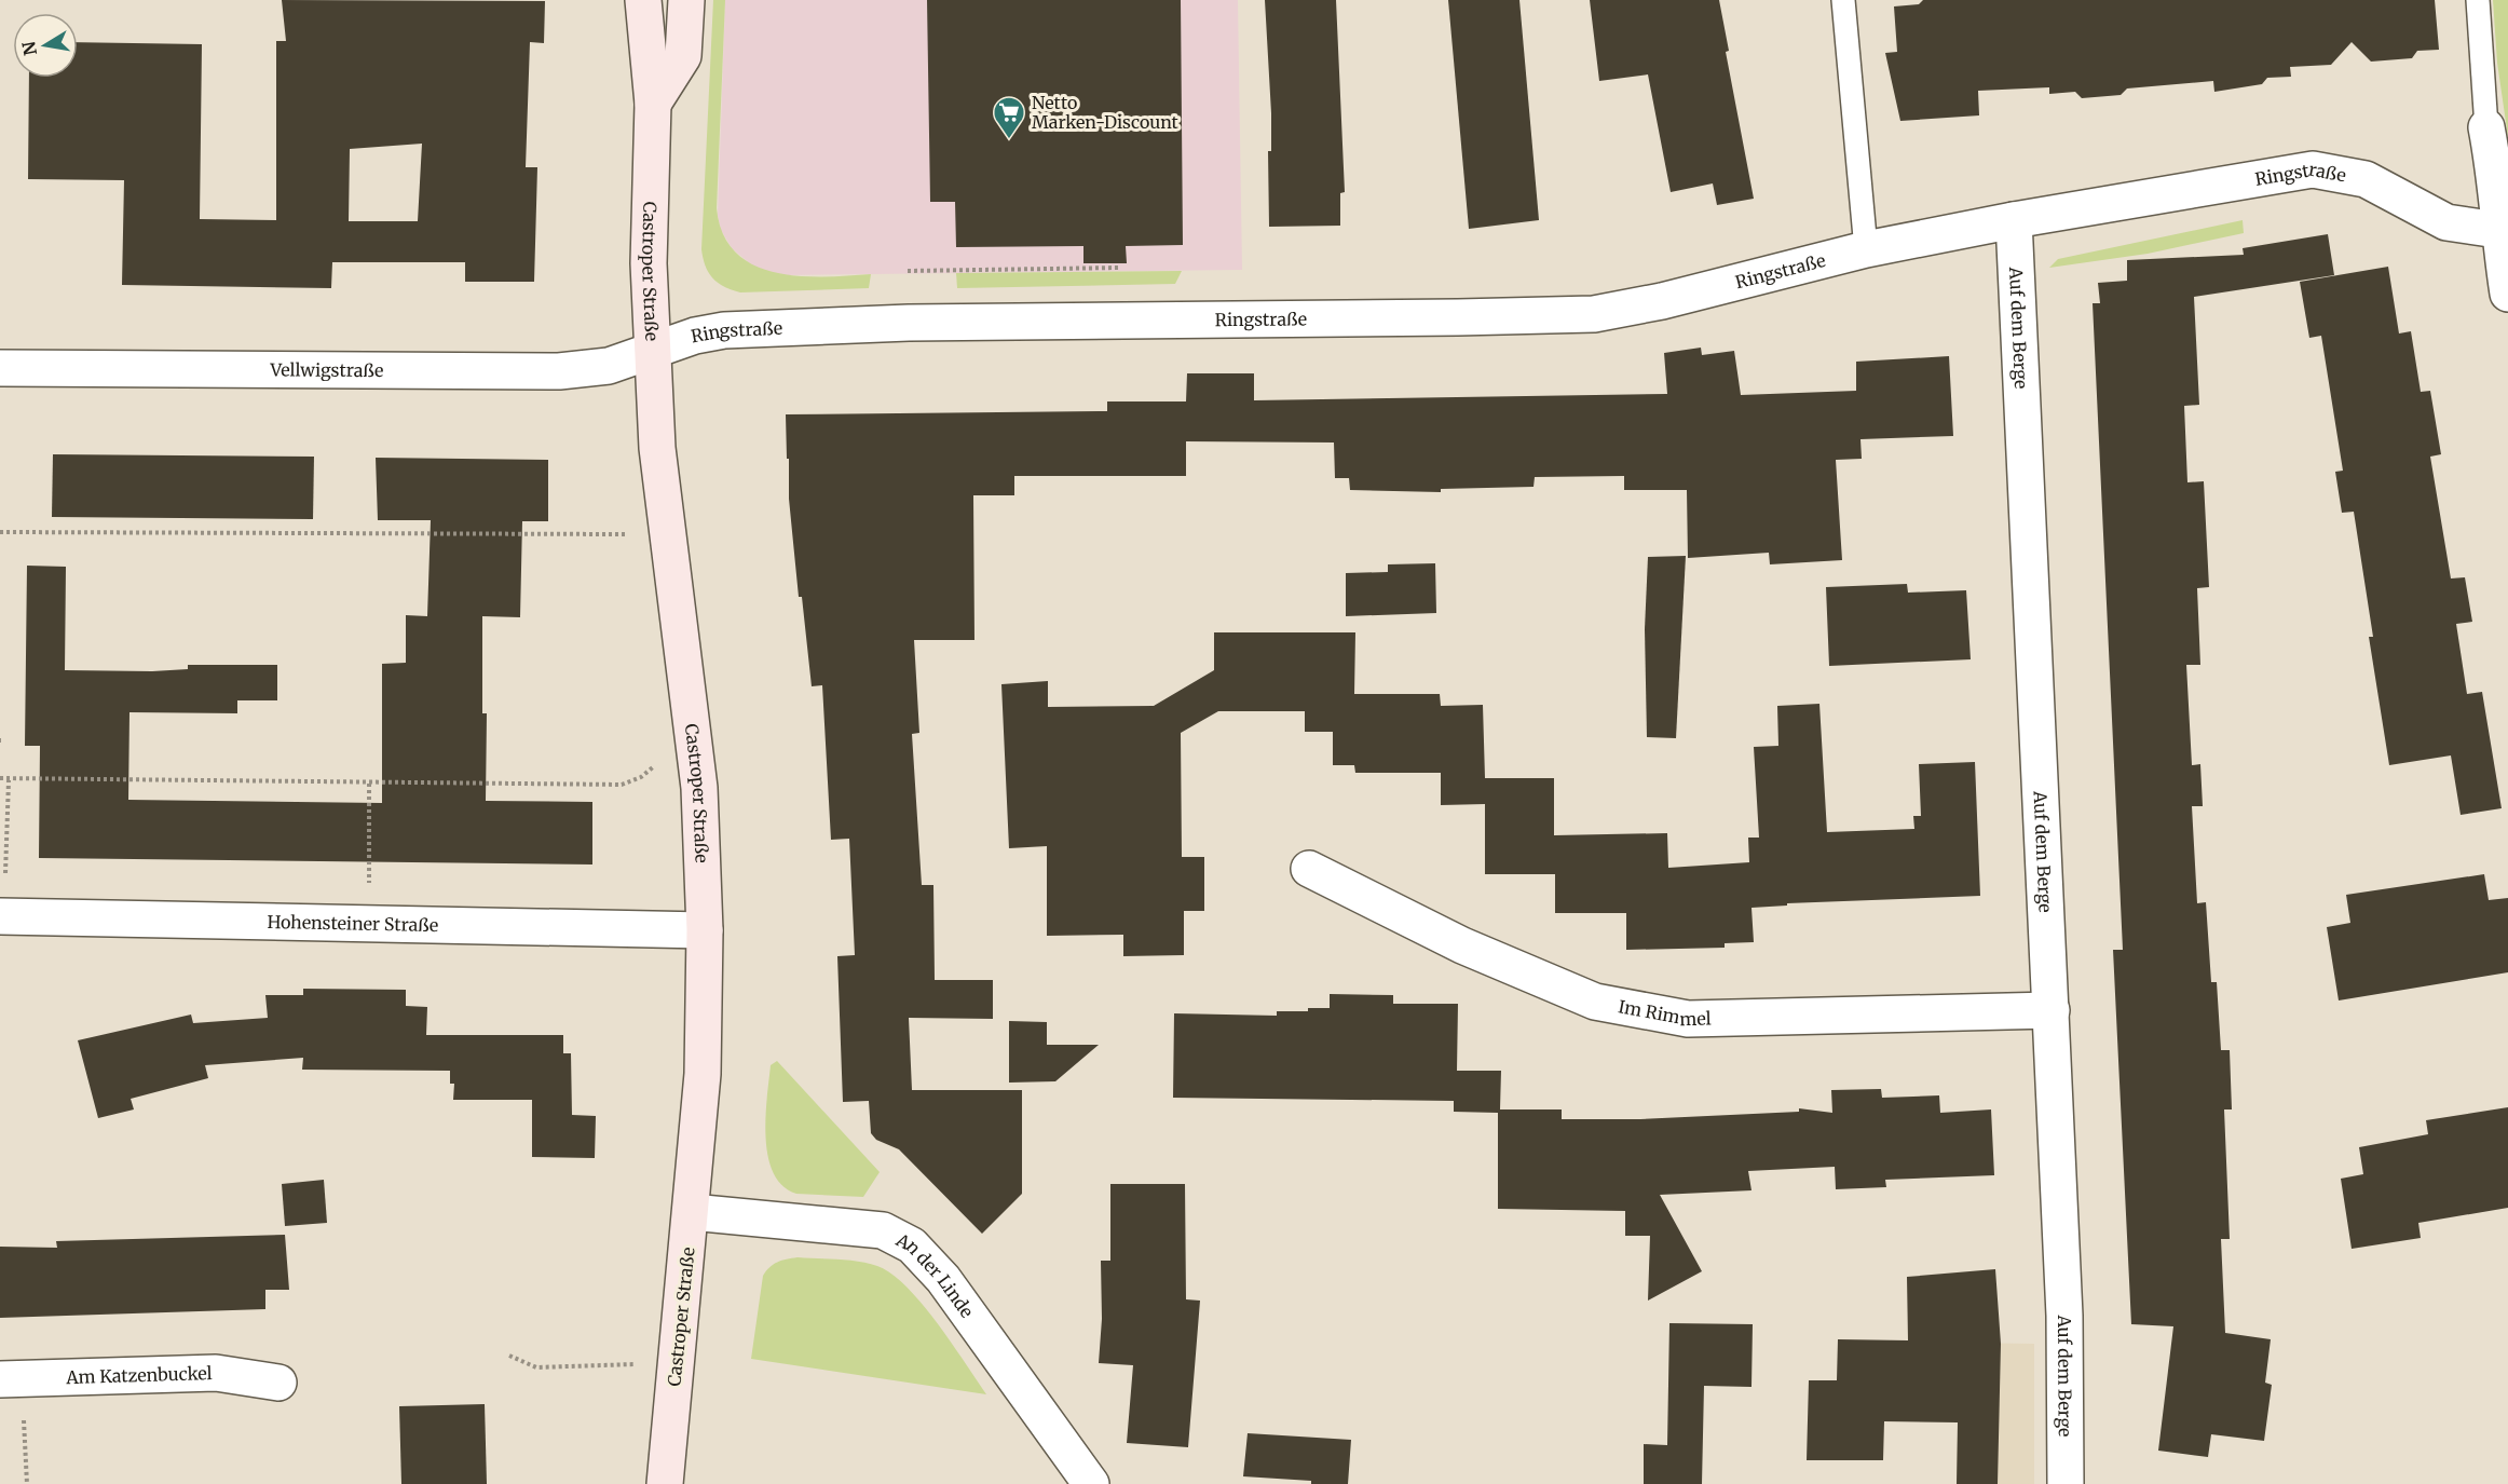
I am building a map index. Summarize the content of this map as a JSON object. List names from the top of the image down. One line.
{"streets":{"main road":["Castroper Straße"],"street":["Ringstraße","Auf dem Berge","Vellwigstraße","Hohensteiner Straße","Im Rimmel","An der Linde","Am Katzenbuckel"]},"crossings":[["Ringstraße","Castroper Straße"],["Ringstraße","Auf dem Berge"],["Ringstraße","Vellwigstraße"],["Castroper Straße","Vellwigstraße"],["Castroper Straße","Hohensteiner Straße"],["Castroper Straße","An der Linde"],["Auf dem Berge","Im Rimmel"]],"places":{"supermarket":["Netto Marken-Discount"]},"north":"left"}
